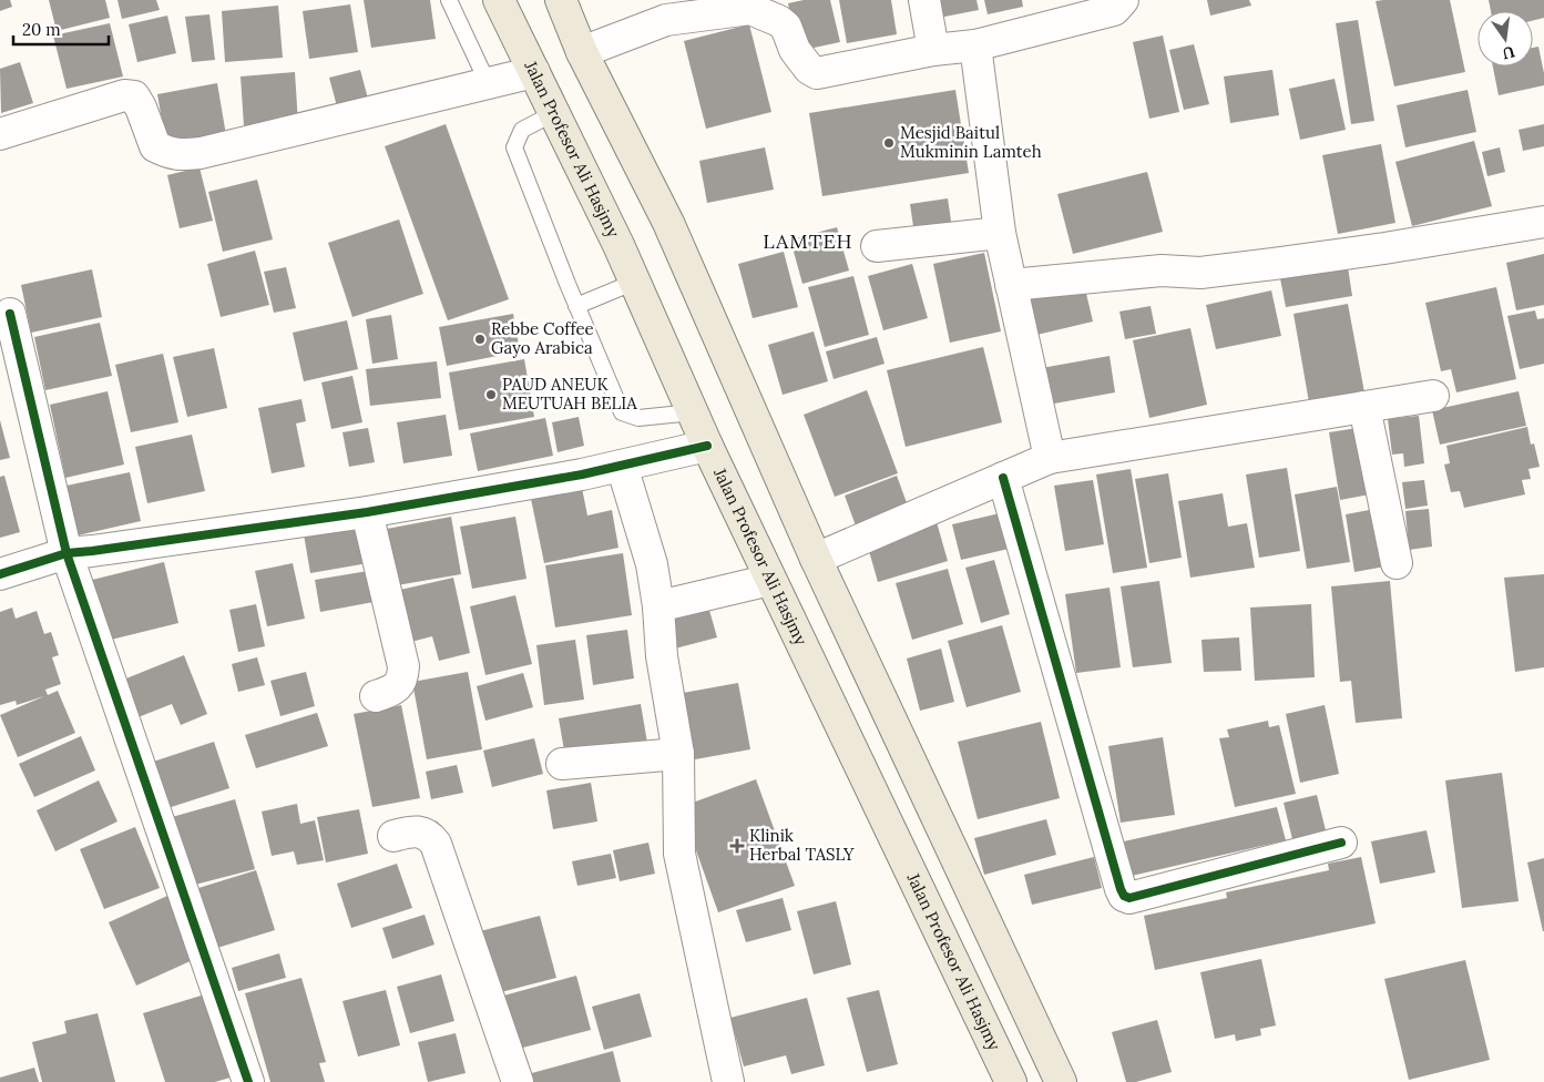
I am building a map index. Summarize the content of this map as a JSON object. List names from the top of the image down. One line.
{"streets":{"main road":["Jalan Profesor Ali Hasjmy"]},"districts":["LAMTEH"],"places":{"other":["Mesjid Baitul Mukminin Lamteh","Rebbe Coffee Gayo Arabica","PAUD ANEUK MEUTUAH BELIA"],"health":["Klinik Herbal TASLY"]},"scale_bar":"20 m","north":"bottom"}
